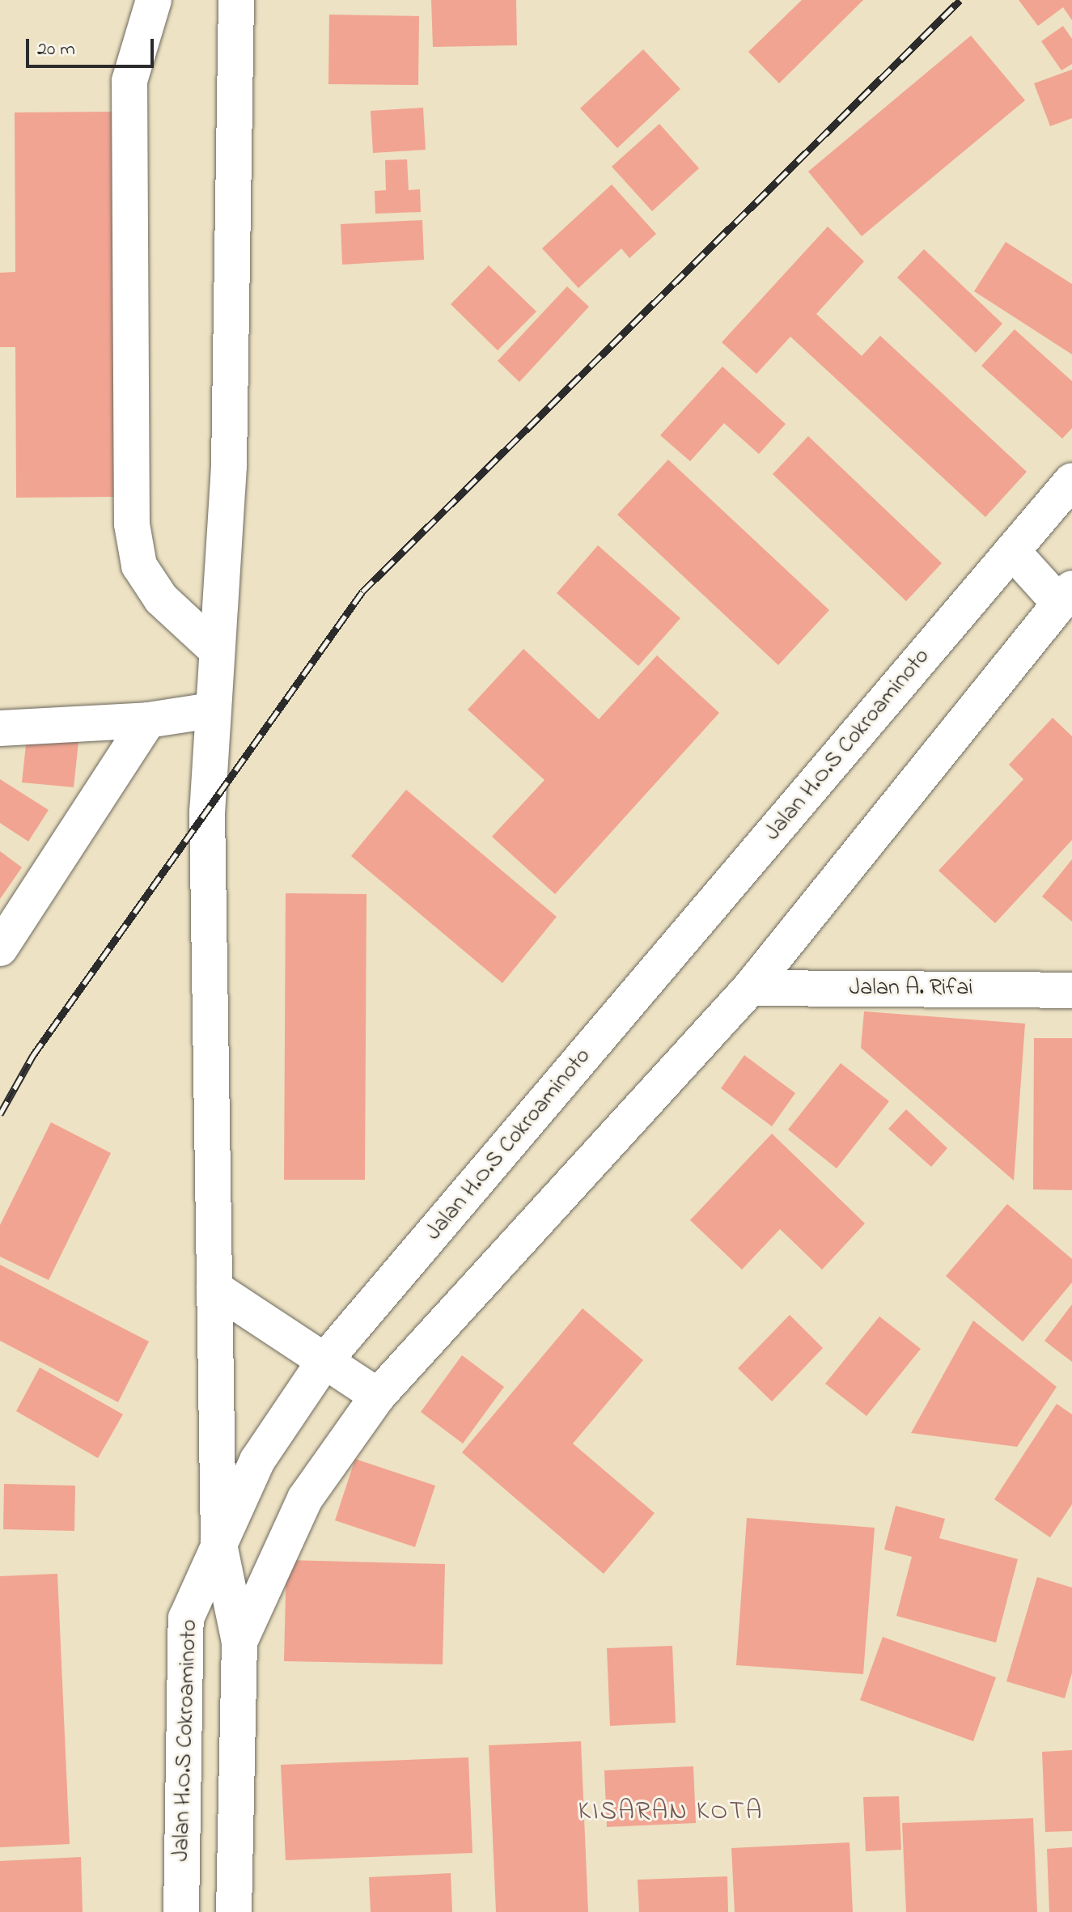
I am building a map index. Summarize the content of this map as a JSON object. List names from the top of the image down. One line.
{"streets":{"main road":["Jalan H.O.S Cokroaminoto","Jalan A. Rifai"]},"districts":["KISARAN KOTA"],"scale_bar":"20 m"}
